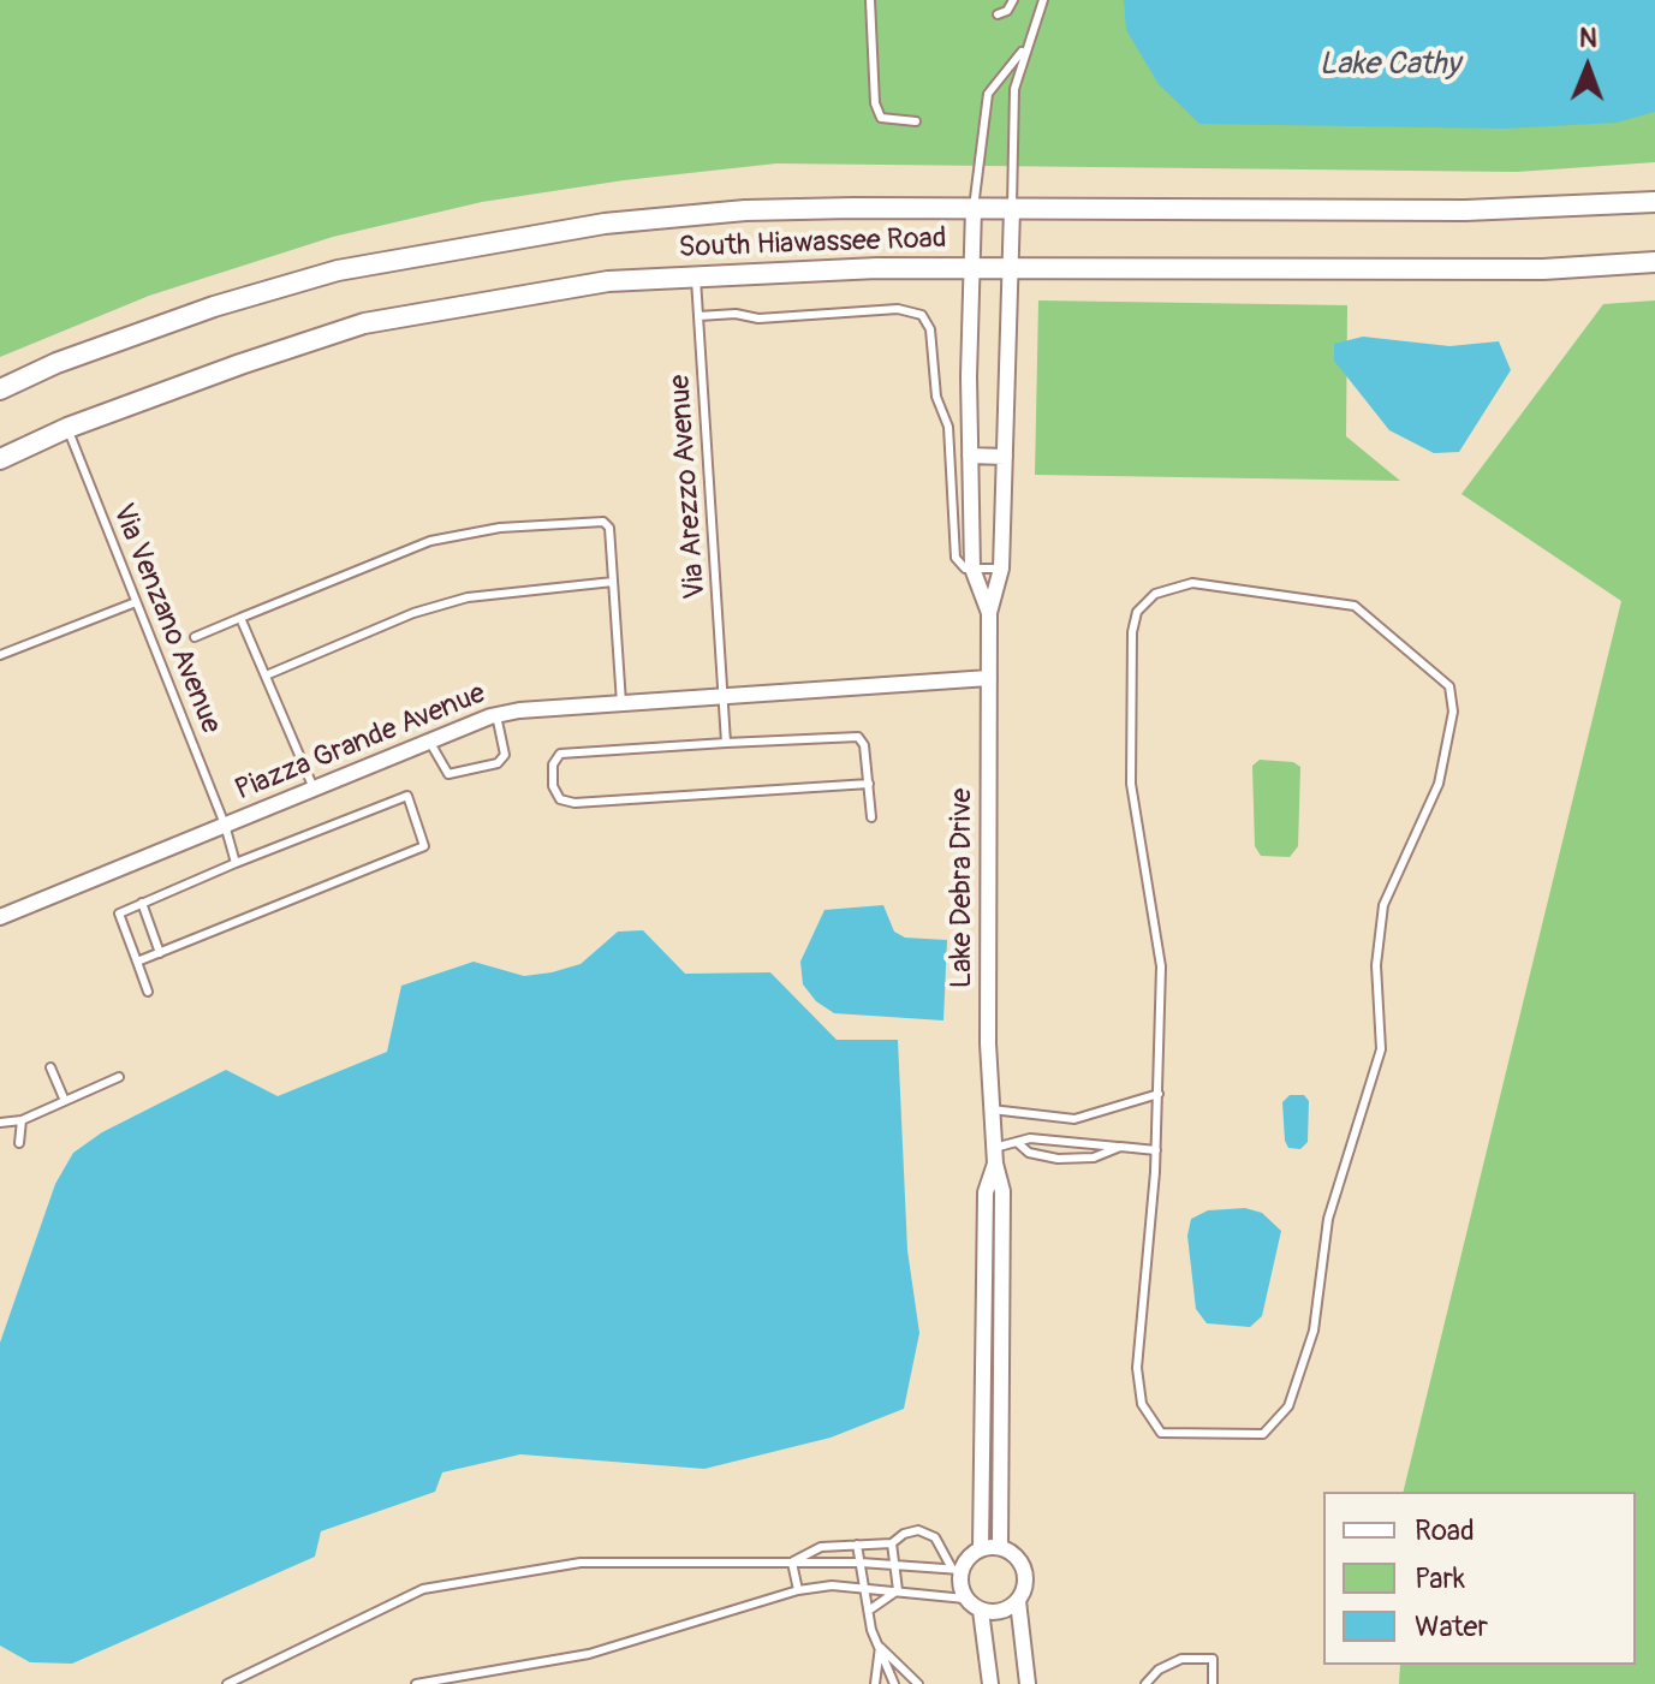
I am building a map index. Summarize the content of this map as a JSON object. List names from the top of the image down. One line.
{"streets":{"street":["South Hiawassee Road","Piazza Grande Avenue","Lake Debra Drive"],"lane":["Via Arezzo Avenue","Via Venzano Avenue"]},"crossings":[["South Hiawassee Road","Via Arezzo Avenue"],["South Hiawassee Road","Via Venzano Avenue"],["South Hiawassee Road","Lake Debra Drive"],["Via Arezzo Avenue","Piazza Grande Avenue"],["Via Venzano Avenue","Piazza Grande Avenue"],["Piazza Grande Avenue","Lake Debra Drive"]],"water":["Lake Cathy"],"legend":["Road","Park","Water"],"north":"top"}
